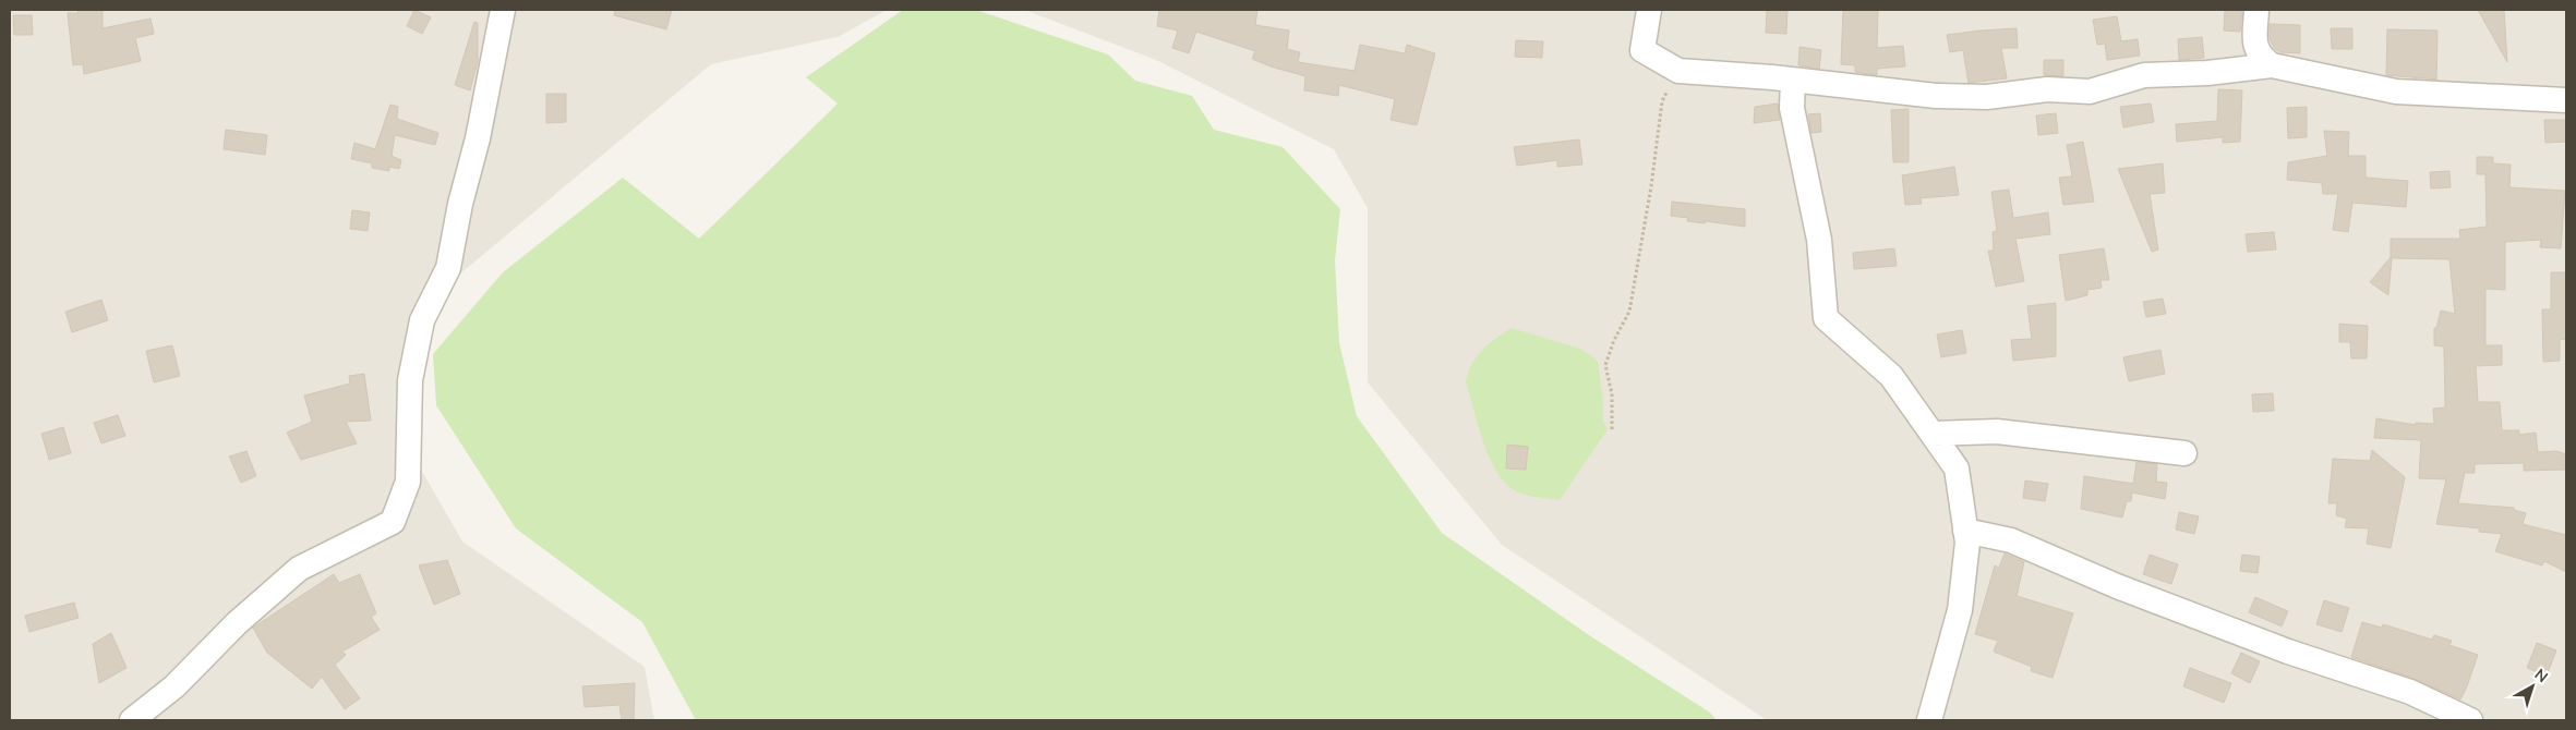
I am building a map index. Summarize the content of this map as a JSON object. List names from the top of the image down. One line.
{"north":"top right"}
